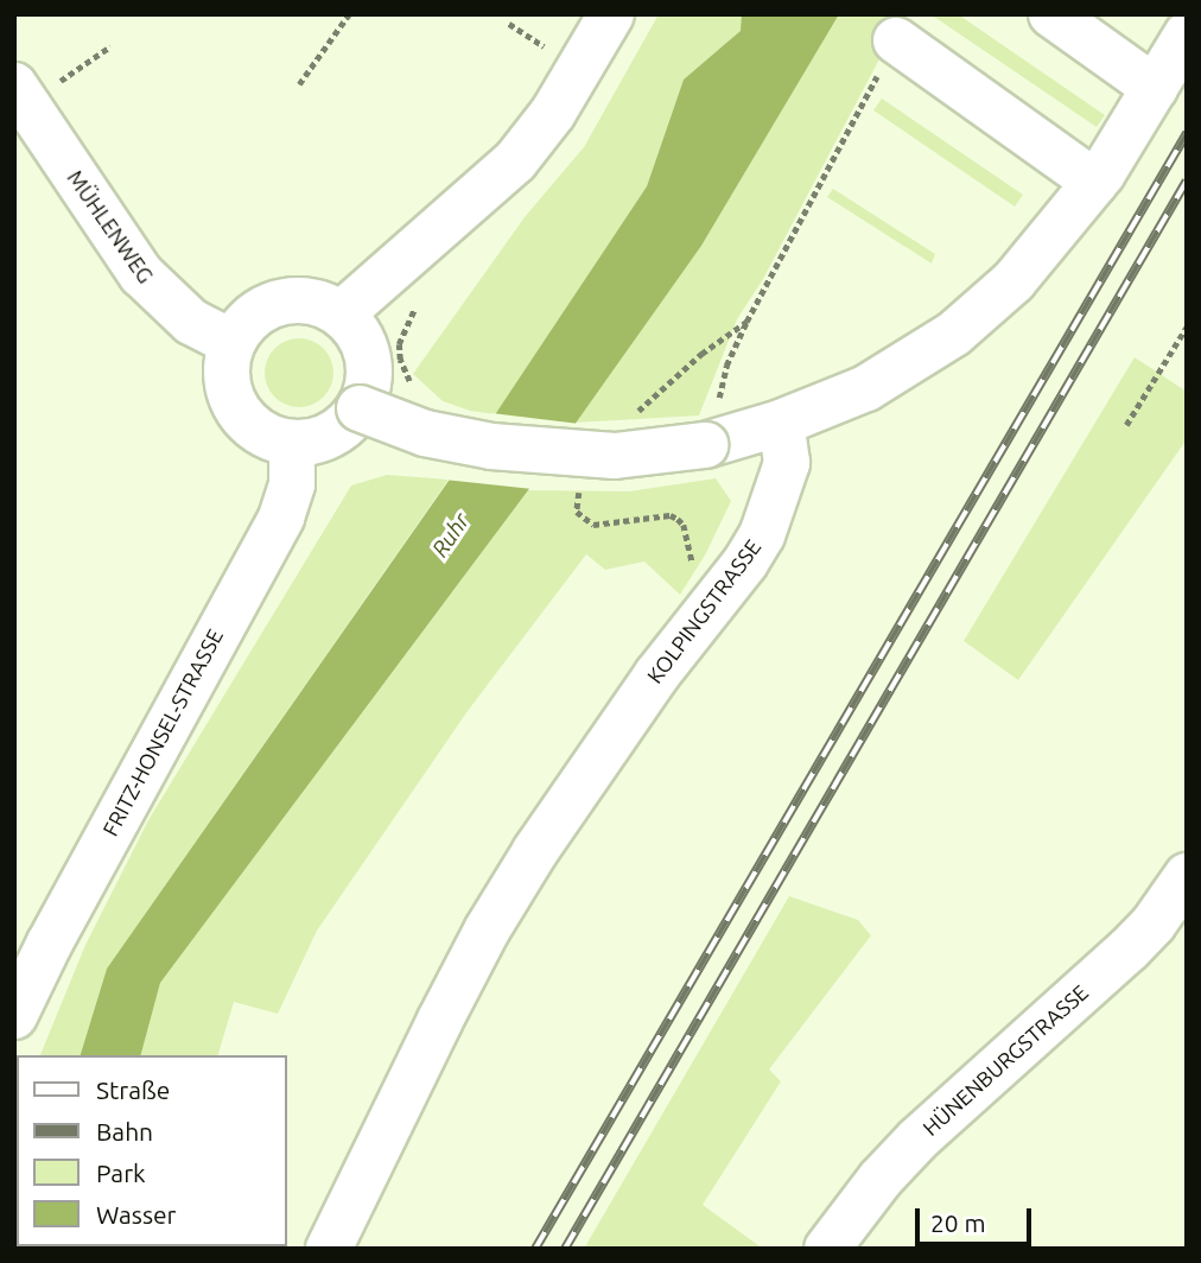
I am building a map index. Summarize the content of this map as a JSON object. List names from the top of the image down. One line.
{"streets":{"street":["MÜHLENWEG","KOLPINGSTRASSE","FRITZ-HONSEL-STRASSE","HÜNENBURGSTRASSE"]},"crossings":[["MÜHLENWEG","FRITZ-HONSEL-STRASSE"]],"water":["Ruhr"],"legend":["Straße","Bahn","Park","Wasser"],"scale_bar":"20 m"}
